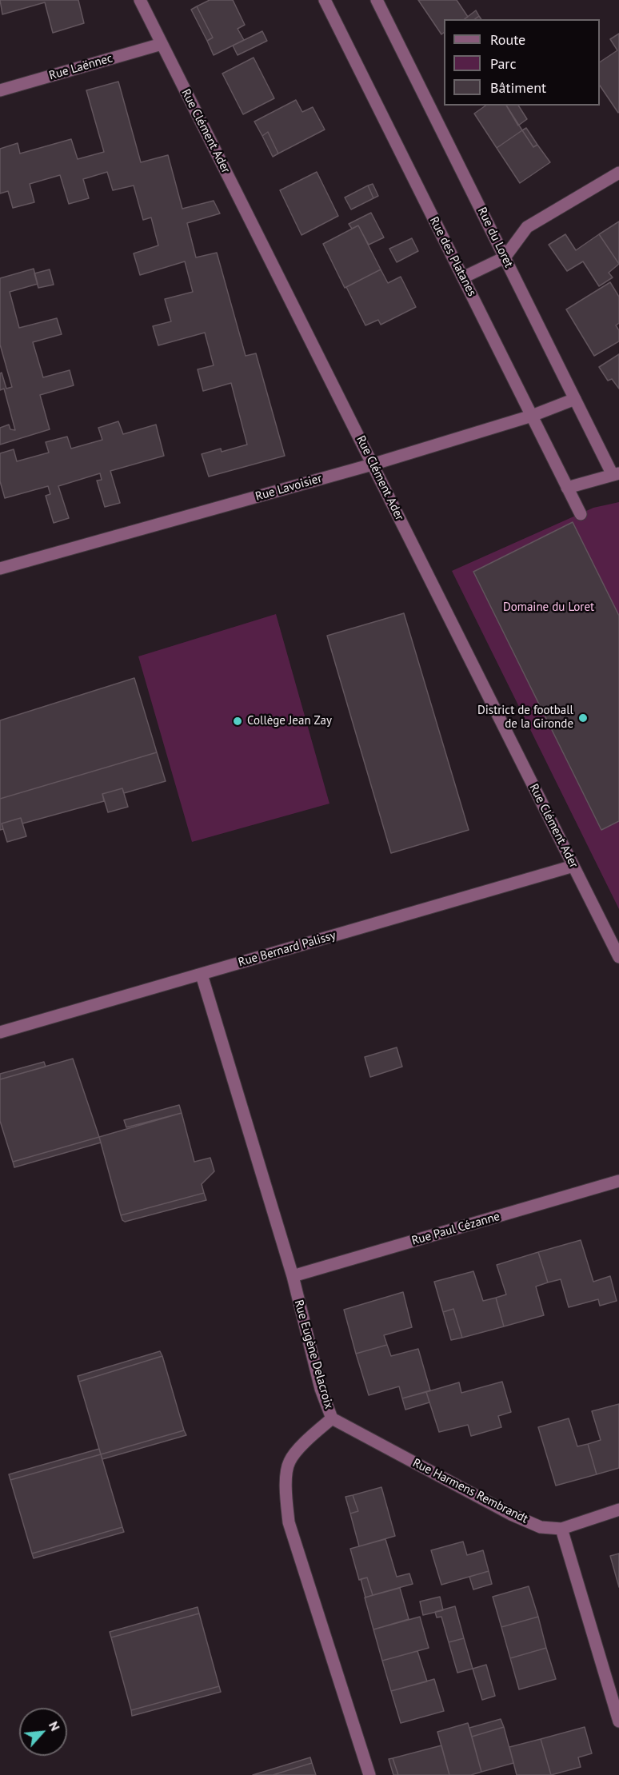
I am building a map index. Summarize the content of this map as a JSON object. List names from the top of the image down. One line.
{"streets":{"street":["Rue Laënnec","Rue Clément Ader","Rue du Loret","Rue des Platanes","Rue Lavoisier","Rue Bernard Palissy","Rue Paul Cézanne","Rue Eugène Delacroix","Rue Harmens Rembrandt"]},"crossings":[["Rue Laënnec","Rue Clément Ader"],["Rue Clément Ader","Rue Lavoisier"],["Rue Clément Ader","Rue Bernard Palissy"],["Rue du Loret","Rue Lavoisier"],["Rue des Platanes","Rue Lavoisier"],["Rue Bernard Palissy","Rue Eugène Delacroix"],["Rue Paul Cézanne","Rue Eugène Delacroix"],["Rue Eugène Delacroix","Rue Harmens Rembrandt"]],"parks":["Domaine du Loret"],"places":["District de football de la Gironde","Collège Jean Zay"],"legend":["Route","Parc","Bâtiment"],"north":"top right"}
